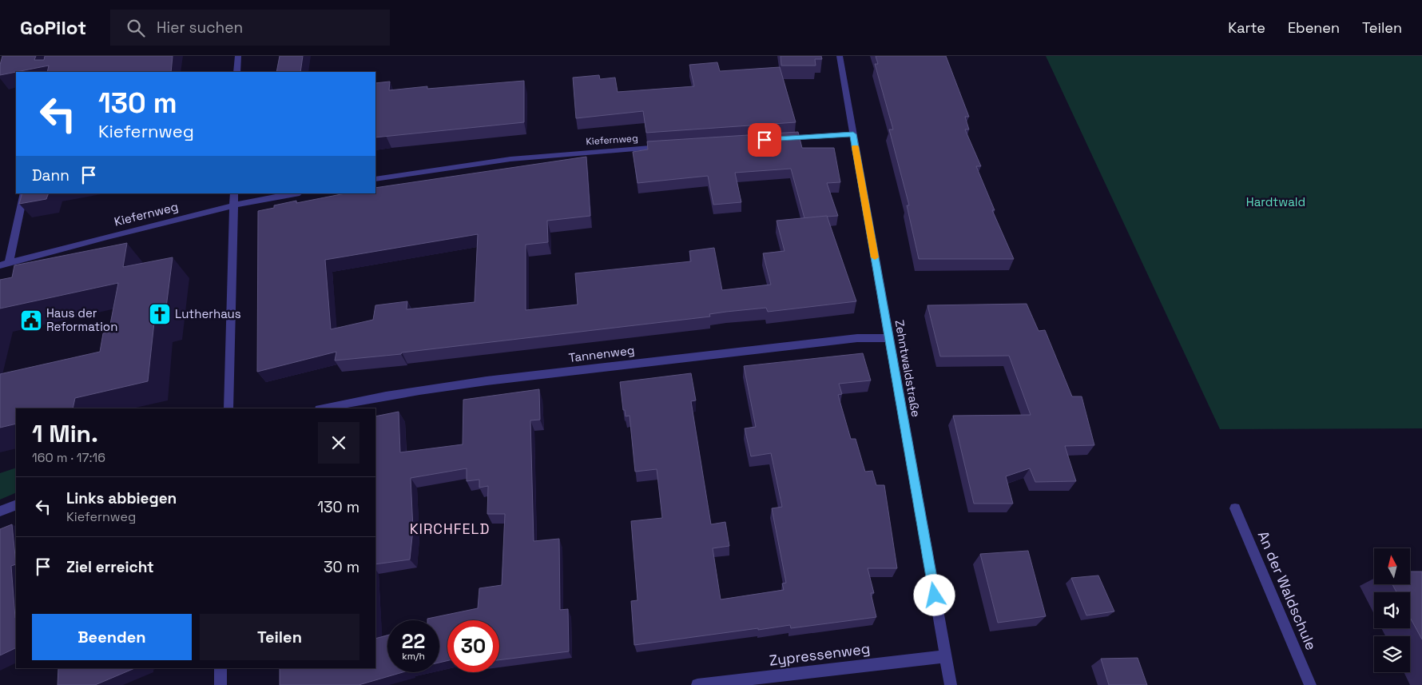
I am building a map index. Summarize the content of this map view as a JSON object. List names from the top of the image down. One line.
{"streets":{"street":["Kiefernweg","Tannenweg","Zehntwaldstraße","An der Waldschule","Zypressenweg"]},"crossings":[["Tannenweg","Zehntwaldstraße"],["Zehntwaldstraße","Zypressenweg"]],"districts":["KIRCHFELD"],"parks":["Hardtwald"],"places":{"church":["Lutherhaus"],"public building":["Haus der Reformation"]},"north":"top","page":{"header":"GoPilot","search":"Hier suchen","nav":["Karte","Ebenen","Teilen"],"turn":["130 m","Kiefernweg"],"then":"Dann","heading":["1 Min.","160 m · 17:16"],"list":[{"name":"Links abbiegen","note":"Kiefernweg","value":"130 m"},{"name":"Ziel erreicht","value":"30 m"}],"buttons":["Beenden","Teilen"],"speed":"22 km/h","limit":"30"}}
